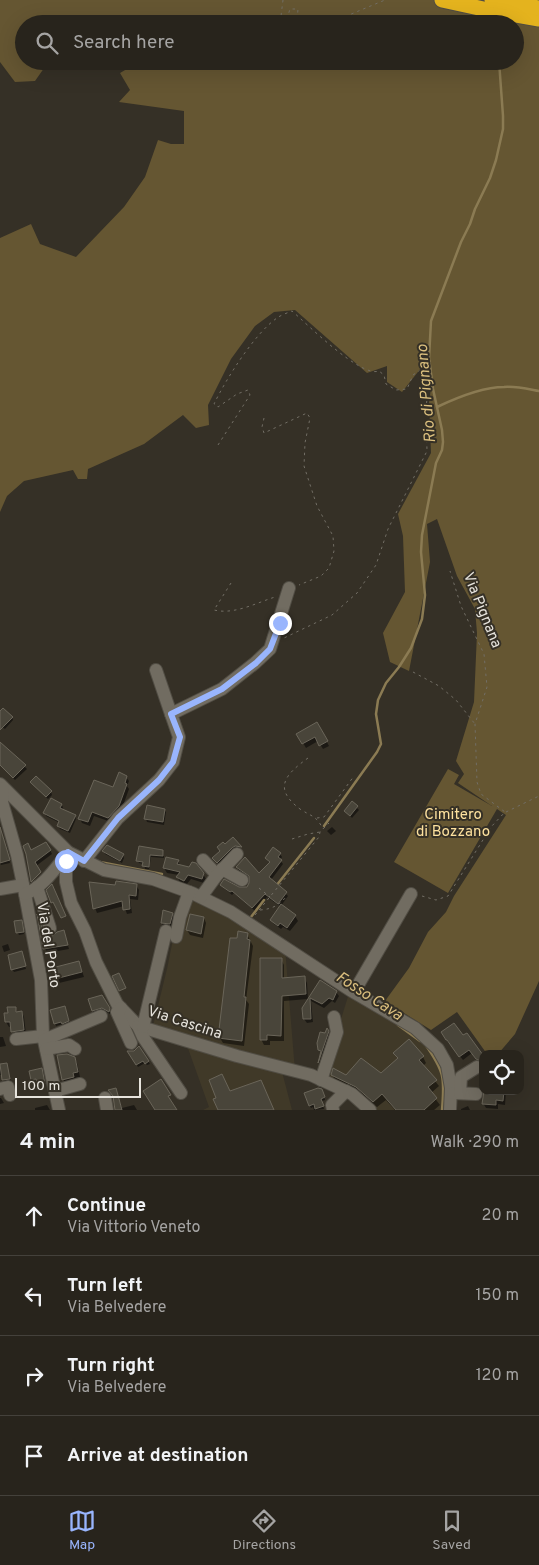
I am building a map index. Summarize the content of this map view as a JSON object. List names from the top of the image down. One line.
{"streets":{"street":["Via del Porto","Via Cascina"],"path":["Via Pignana"]},"water":["Rio di Pignano","Fosso Cava"],"parks":["Cimitero di Bozzano"],"scale_bar":"100 m","page":{"search":"Search here","scale":"100 m","heading":["4 min","Walk · 290 m"],"list":[["Continue","Via Vittorio Veneto","20 m"],["Turn left","Via Belvedere","150 m"],["Turn right","Via Belvedere","120 m"],"Arrive at destination"],"nav":["Map","Directions","Saved"]}}
